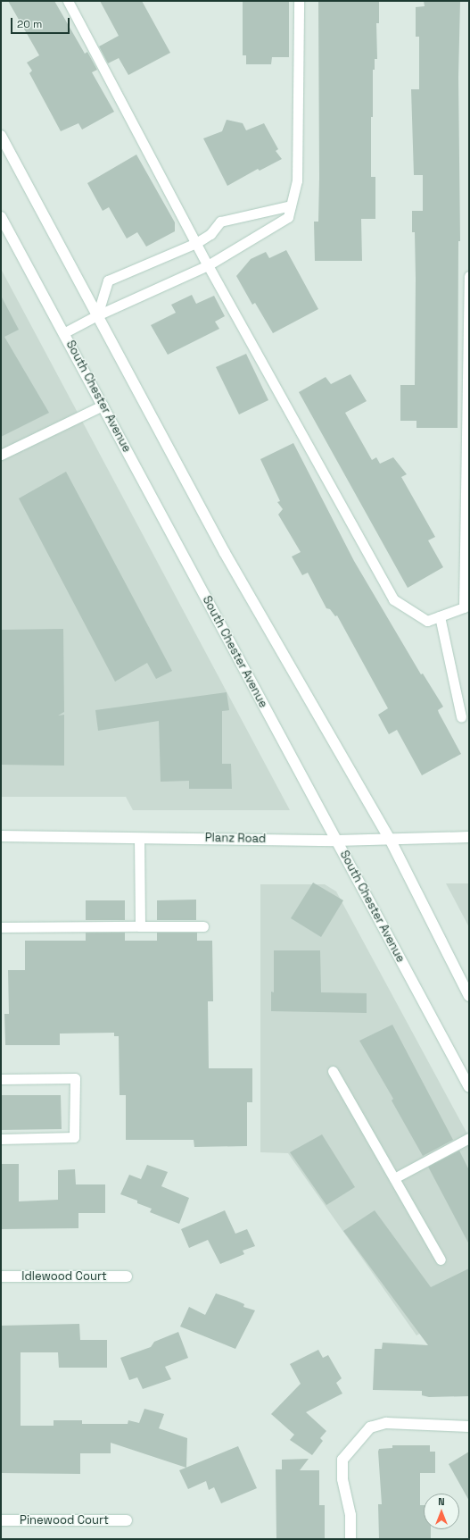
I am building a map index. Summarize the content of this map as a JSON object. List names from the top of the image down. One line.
{"streets":{"main road":["South Chester Avenue","Planz Road","Idlewood Court","Pinewood Court"]},"crossings":[["South Chester Avenue","Planz Road"]],"scale_bar":"20 m","north":"top"}
